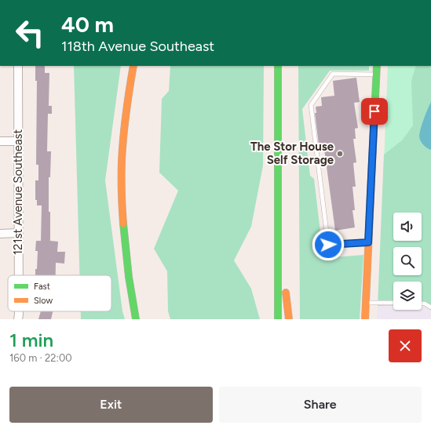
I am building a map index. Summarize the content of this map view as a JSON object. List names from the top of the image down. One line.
{"streets":{"street":["121st Avenue Southeast"]},"places":["The Stor House Self Storage"],"legend":["Fast","Slow"],"page":{"turn":["40 m","118th Avenue Southeast"],"heading":["1 min","160 m · 22:00"],"buttons":["Exit","Share"]}}
